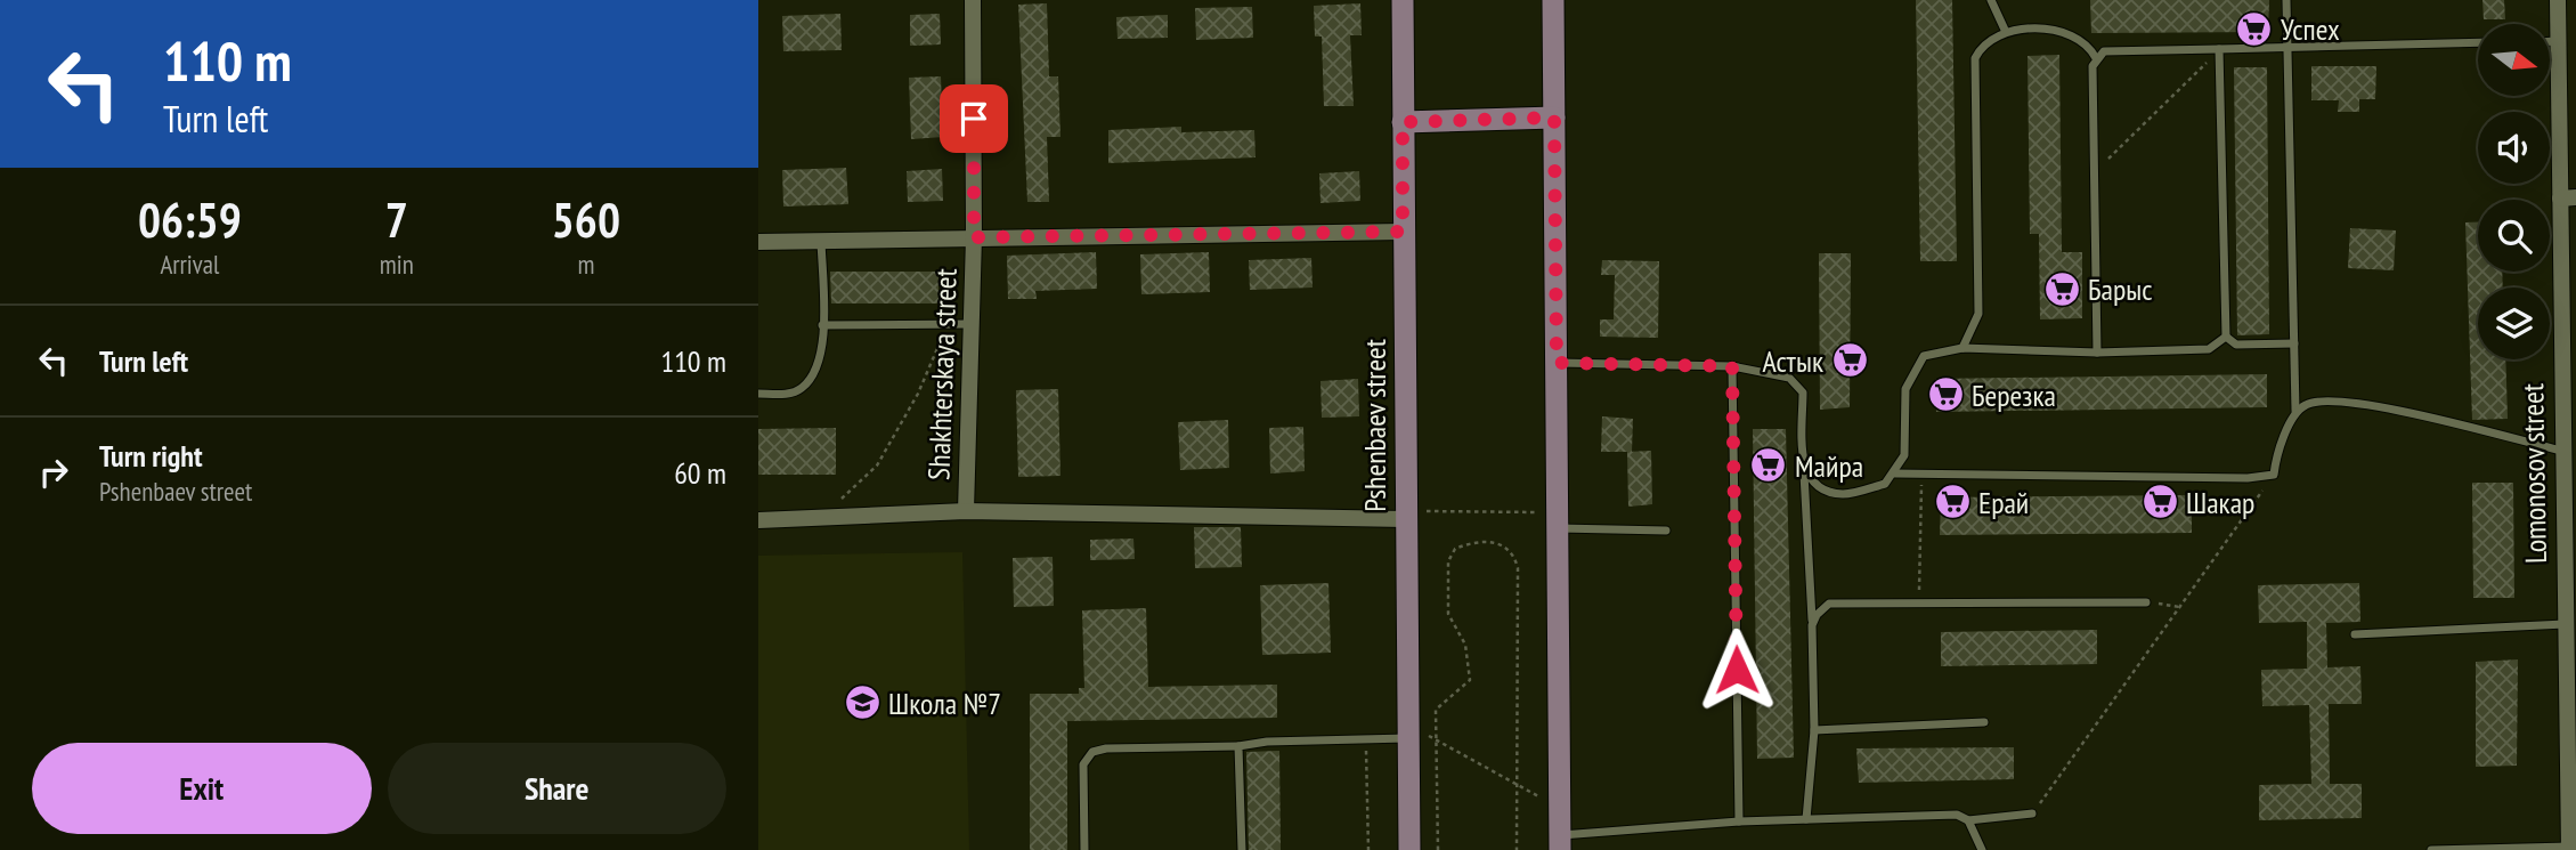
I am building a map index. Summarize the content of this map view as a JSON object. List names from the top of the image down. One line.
{"streets":{"main road":["Pshenbaev street"],"street":["Shakhterskaya street","Lomonosov street"]},"crossings":[["Shakhterskaya street","Pshenbaev street"]],"places":{"supermarket":["Успех","Барыс","Астык","Березка","Майра","Ерай","Шакар"],"school or university":["Школа №7"]},"north":"right","page":{"turn":["110 m","Turn left"],"eta":["06:59","Arrival","7","min","560","m"],"list":[{"name":"Turn left","value":"110 m"},{"name":"Turn right","note":"Pshenbaev street","value":"60 m"}],"buttons":["Exit","Share"]}}
